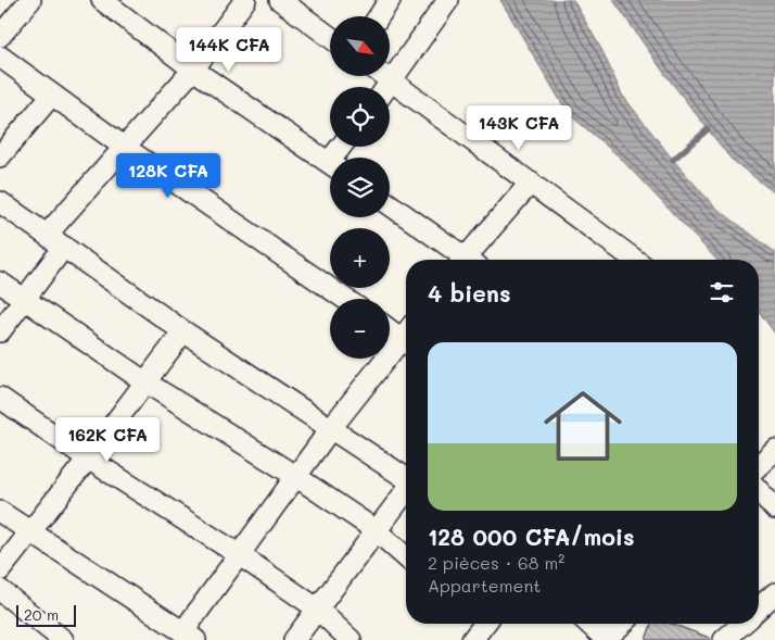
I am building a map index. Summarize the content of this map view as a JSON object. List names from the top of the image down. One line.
{"scale_bar":"20 m","north":"bottom right","page":{"map_buttons":["+","−"],"price":["144K CFA","143K CFA","128K CFA","162K CFA"],"heading":"4 biens","list":[{"name":"128 000 CFA/mois","note":"2 pièces · 68 m² · Appartement"}],"scale":"20 m"}}
